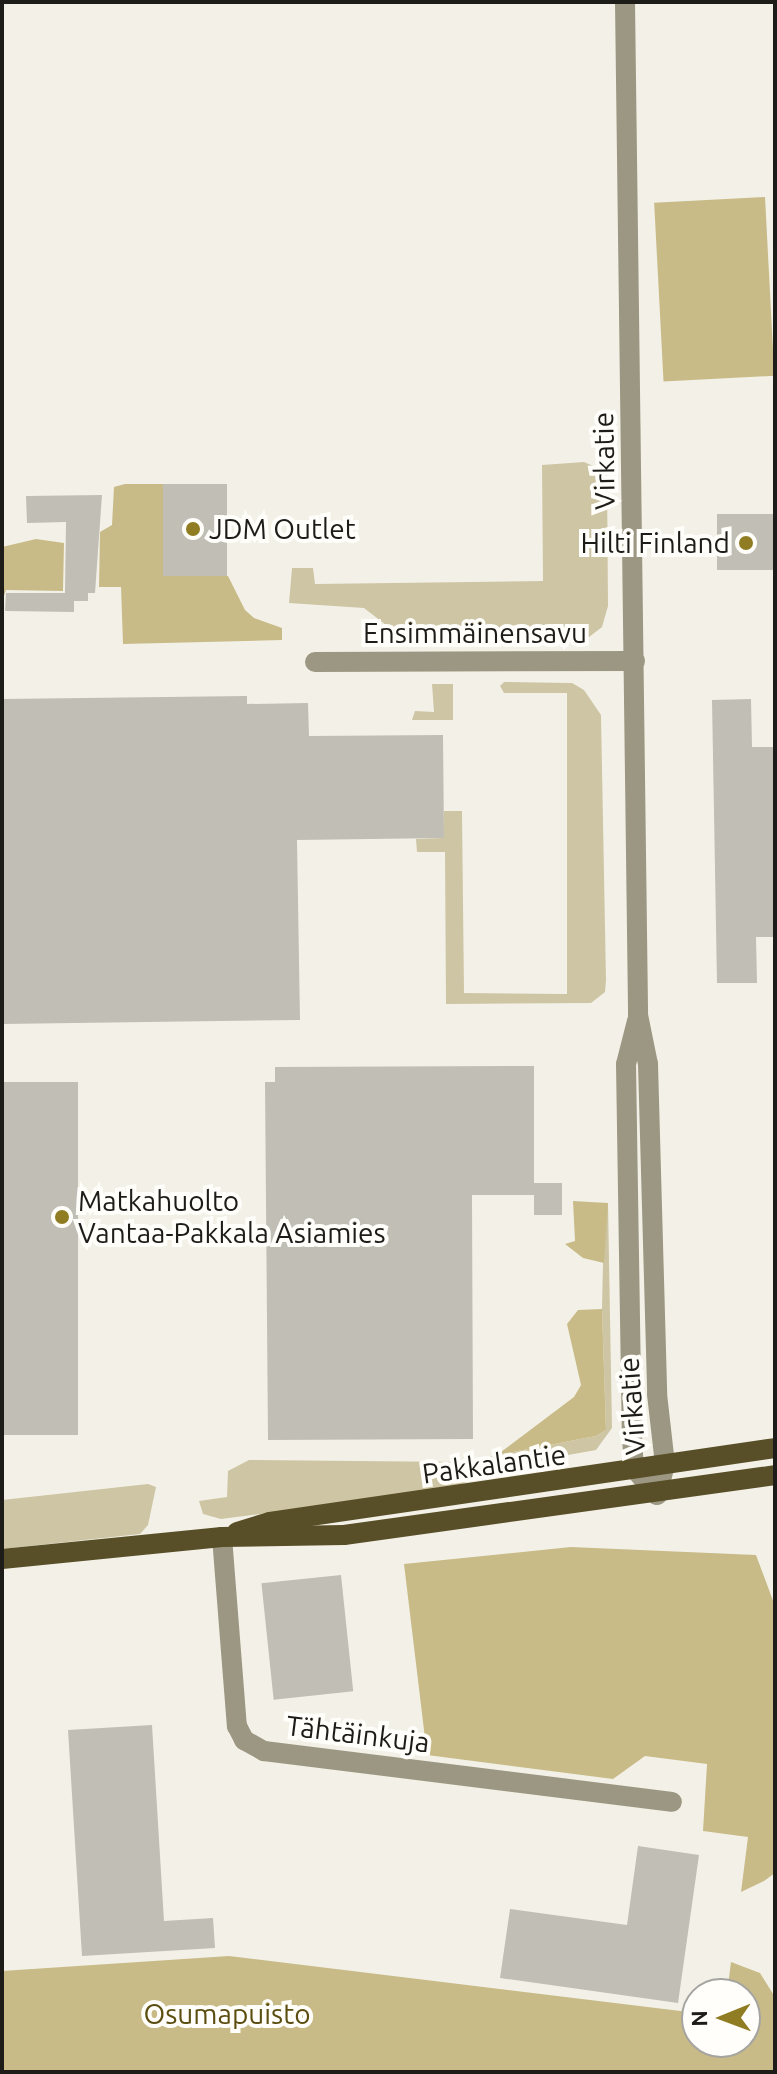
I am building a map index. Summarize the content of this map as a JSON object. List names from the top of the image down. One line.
{"streets":{"main road":["Pakkalantie"],"street":["Virkatie","Ensimmäinensavu","Tähtäinkuja"]},"crossings":[["Virkatie","Ensimmäinensavu"],["Virkatie","Pakkalantie"],["Pakkalantie","Tähtäinkuja"]],"parks":["Osumapuisto"],"places":["JDM Outlet","Hilti Finland","Matkahuolto Vantaa-Pakkala Asiamies"],"north":"left"}
